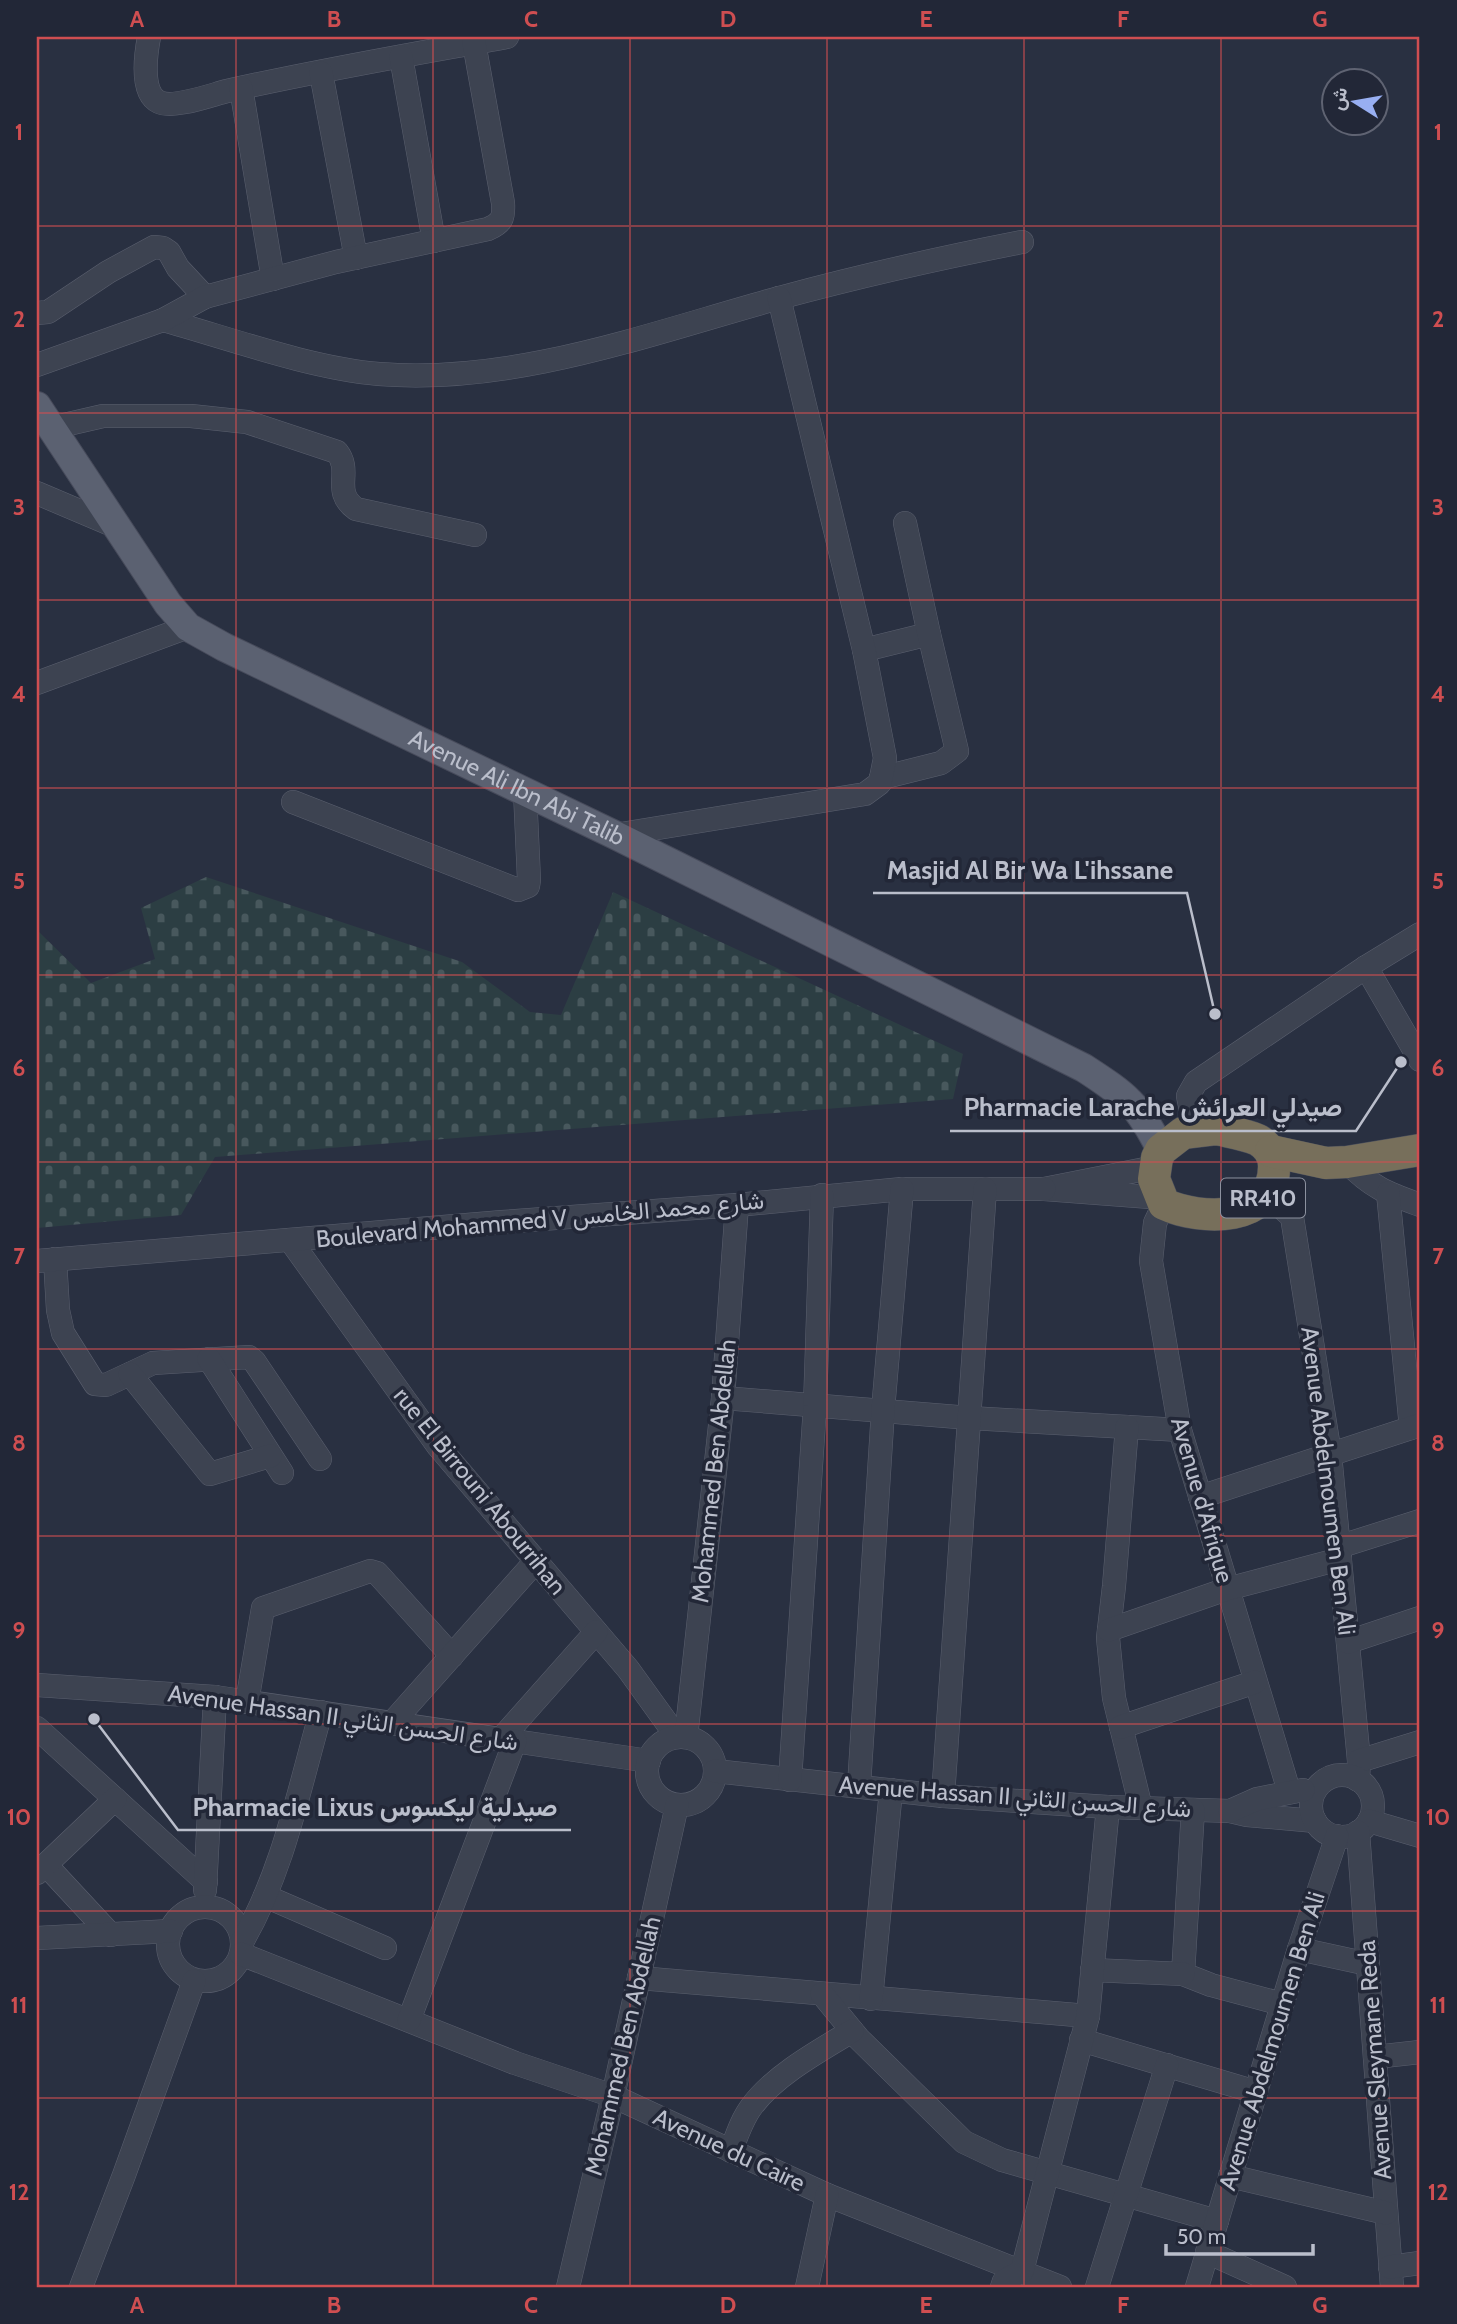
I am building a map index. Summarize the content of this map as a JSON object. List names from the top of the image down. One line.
{"streets":{"highway":["RR410"],"main road":["Avenue Ali Ibn Abi Talib"],"street":["Boulevard Mohammed V شارع محمد الخامس","Mohammed Ben Abdellah","Avenue Abdelmoumen Ben Ali","rue El Birrouni Abourrihan","Avenue d'Afrique","Avenue Hassan II شارع الحسن الثاني","Avenue Sleymane Reda","Avenue du Caire"]},"crossings":[["Avenue Ali Ibn Abi Talib","RR410"],["Avenue Ali Ibn Abi Talib","Boulevard Mohammed V شارع محمد الخامس"],["Avenue Ali Ibn Abi Talib","Avenue Abdelmoumen Ben Ali"],["Avenue Ali Ibn Abi Talib","Avenue d'Afrique"],["RR410","Boulevard Mohammed V شارع محمد الخامس"],["RR410","Avenue Abdelmoumen Ben Ali"],["RR410","Avenue d'Afrique"],["Boulevard Mohammed V شارع محمد الخامس","Mohammed Ben Abdellah"],["Boulevard Mohammed V شارع محمد الخامس","Avenue Abdelmoumen Ben Ali"],["Boulevard Mohammed V شارع محمد الخامس","rue El Birrouni Abourrihan"],["Boulevard Mohammed V شارع محمد الخامس","Avenue d'Afrique"],["Mohammed Ben Abdellah","rue El Birrouni Abourrihan"],["Mohammed Ben Abdellah","Avenue Hassan II شارع الحسن الثاني"],["Mohammed Ben Abdellah","Avenue du Caire"],["Avenue Abdelmoumen Ben Ali","Avenue d'Afrique"],["Avenue Abdelmoumen Ben Ali","Avenue Hassan II شارع الحسن الثاني"],["Avenue Abdelmoumen Ben Ali","Avenue Sleymane Reda"],["rue El Birrouni Abourrihan","Avenue Hassan II شارع الحسن الثاني"],["Avenue Hassan II شارع الحسن الثاني","Avenue Sleymane Reda"]],"places":["Masjid Al Bir Wa L'ihssane","Pharmacie Larache صيدلي العرائش","Pharmacie Lixus صيدلية ليكسوس"],"scale_bar":"50 m","north":"left","grid":{"columns":["A","B","C","D","E","F","G"],"rows":["1","2","3","4","5","6","7","8","9","10","11","12"]}}
